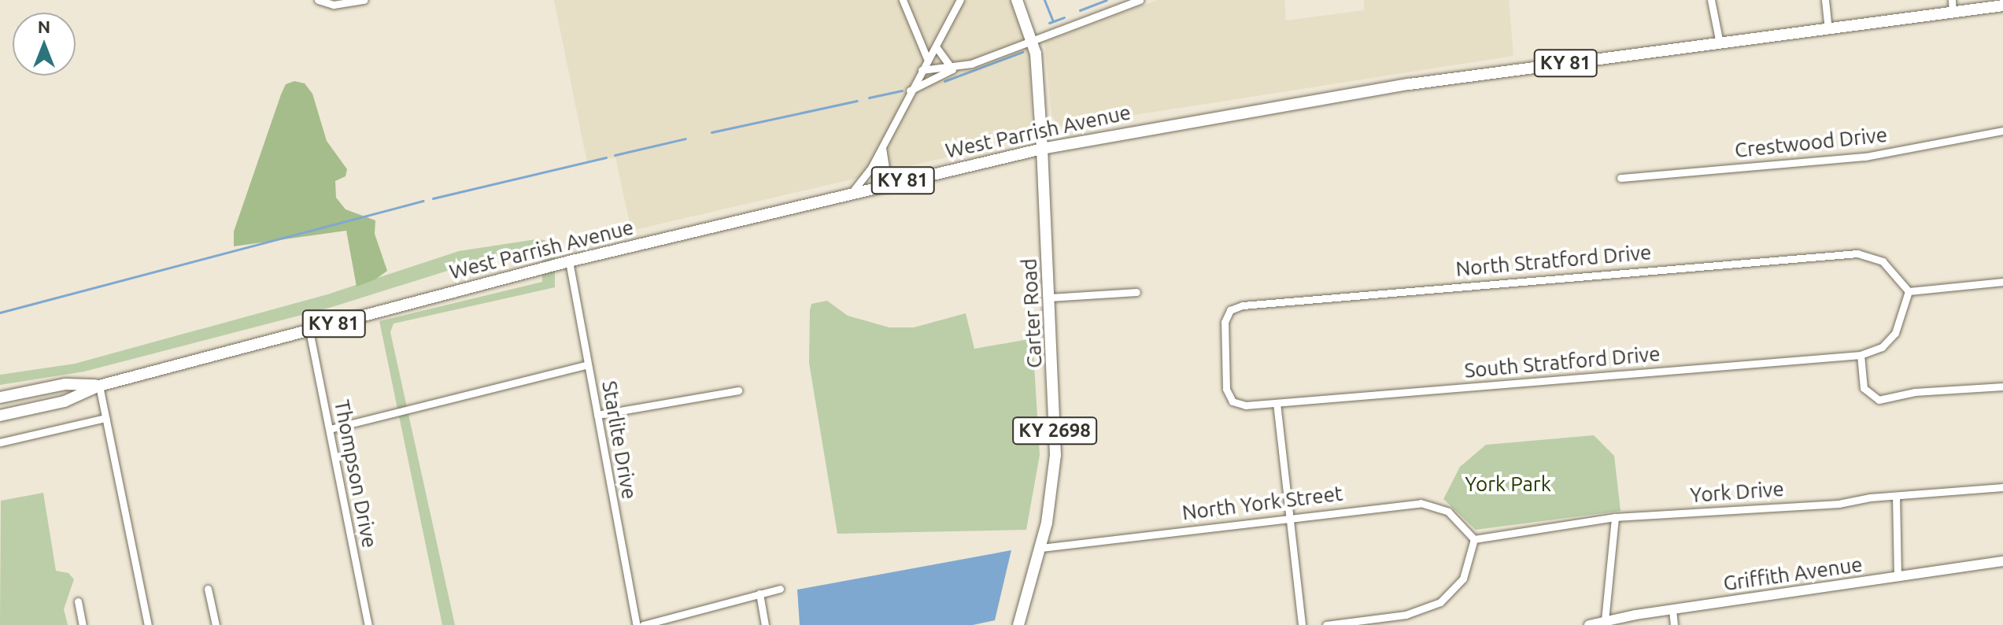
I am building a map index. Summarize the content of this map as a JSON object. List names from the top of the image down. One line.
{"streets":{"main road":["KY 81","West Parrish Avenue","Carter Road","KY 2698"],"street":["Crestwood Drive","North Stratford Drive","South Stratford Drive","Starlite Drive","Thompson Drive","York Drive","North York Street","Griffith Avenue"]},"crossings":[["West Parrish Avenue","Carter Road"],["West Parrish Avenue","Starlite Drive"],["West Parrish Avenue","Thompson Drive"],["North Stratford Drive","South Stratford Drive"],["Carter Road","North York Street"],["York Drive","North York Street"]],"parks":["York Park"],"north":"top"}
